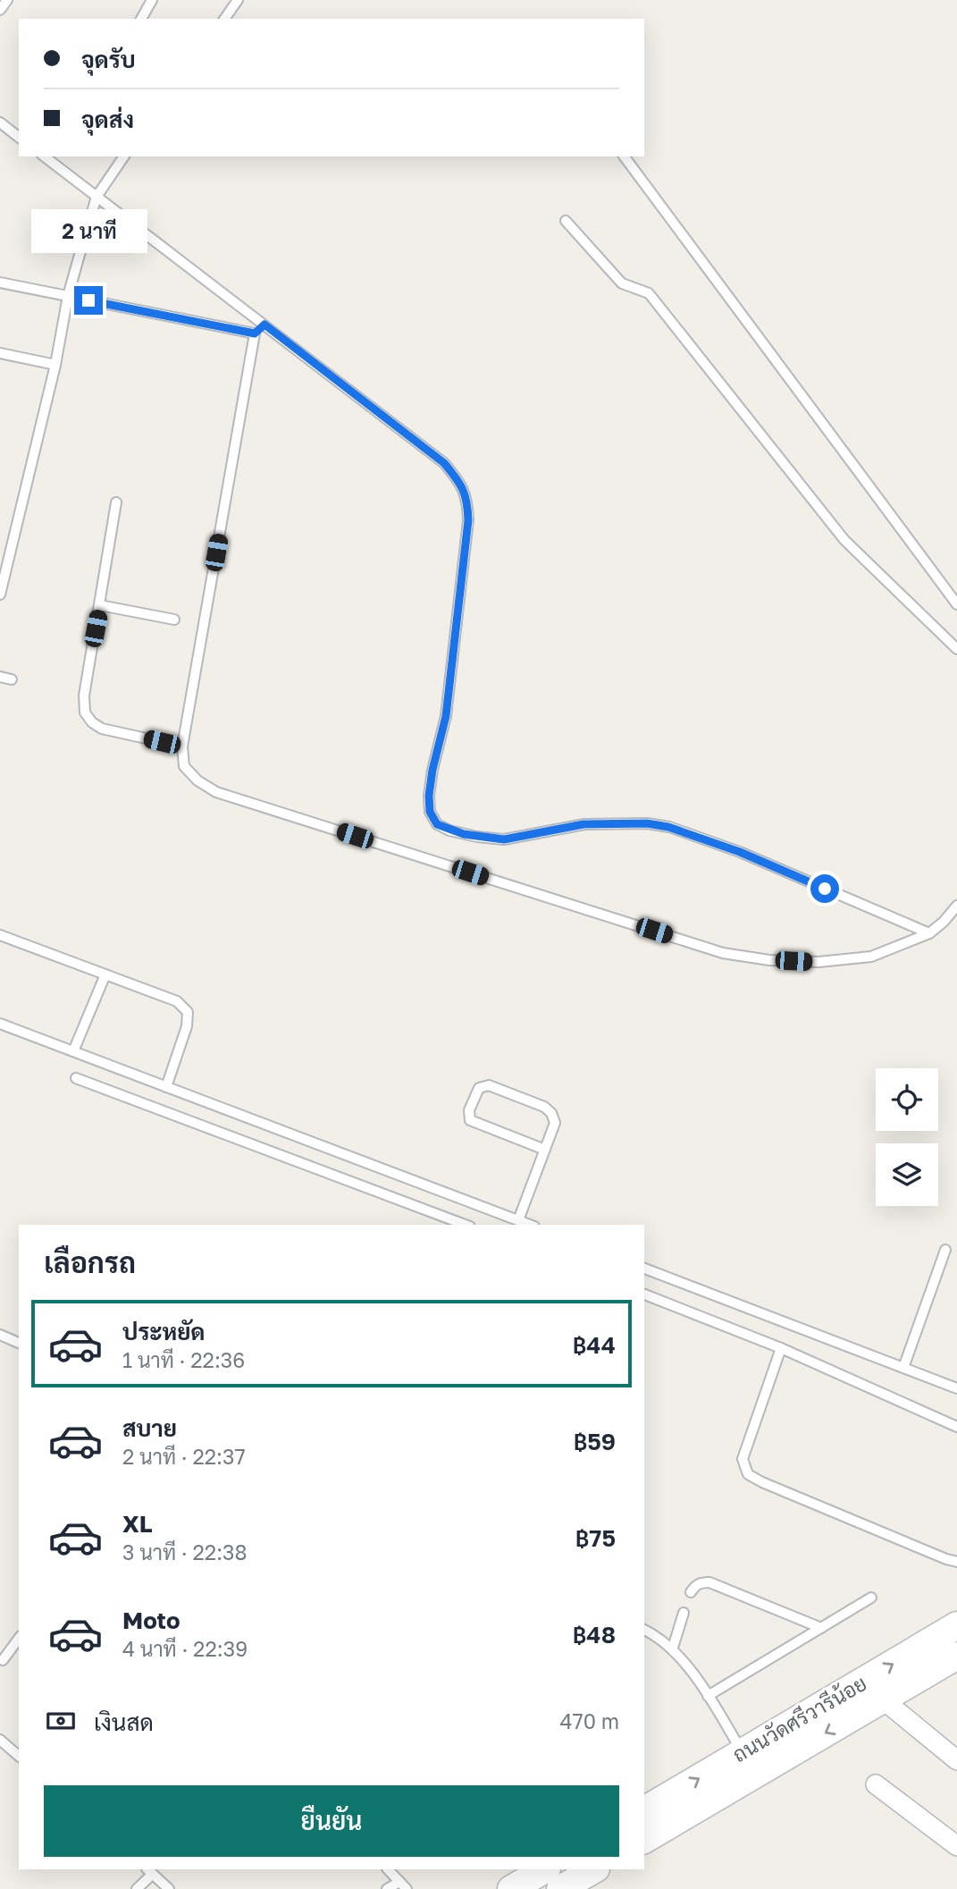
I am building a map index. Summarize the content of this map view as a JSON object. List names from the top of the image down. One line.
{"streets":{"main road":["ถนนวัดศรีวารีน้อย"]},"page":{"banner":["จุดรับ","จุดส่ง"],"bubble":"2 นาที","heading":"เลือกรถ","list":[{"name":"ประหยัด","note":"1 นาที · 22:36","value":"฿44"},{"name":"สบาย","note":"2 นาที · 22:37","value":"฿59"},{"name":"XL","note":"3 นาที · 22:38","value":"฿75"},{"name":"Moto","note":"4 นาที · 22:39","value":"฿48"}],"pay":["เงินสด","470 m"],"buttons":"ยืนยัน"}}
